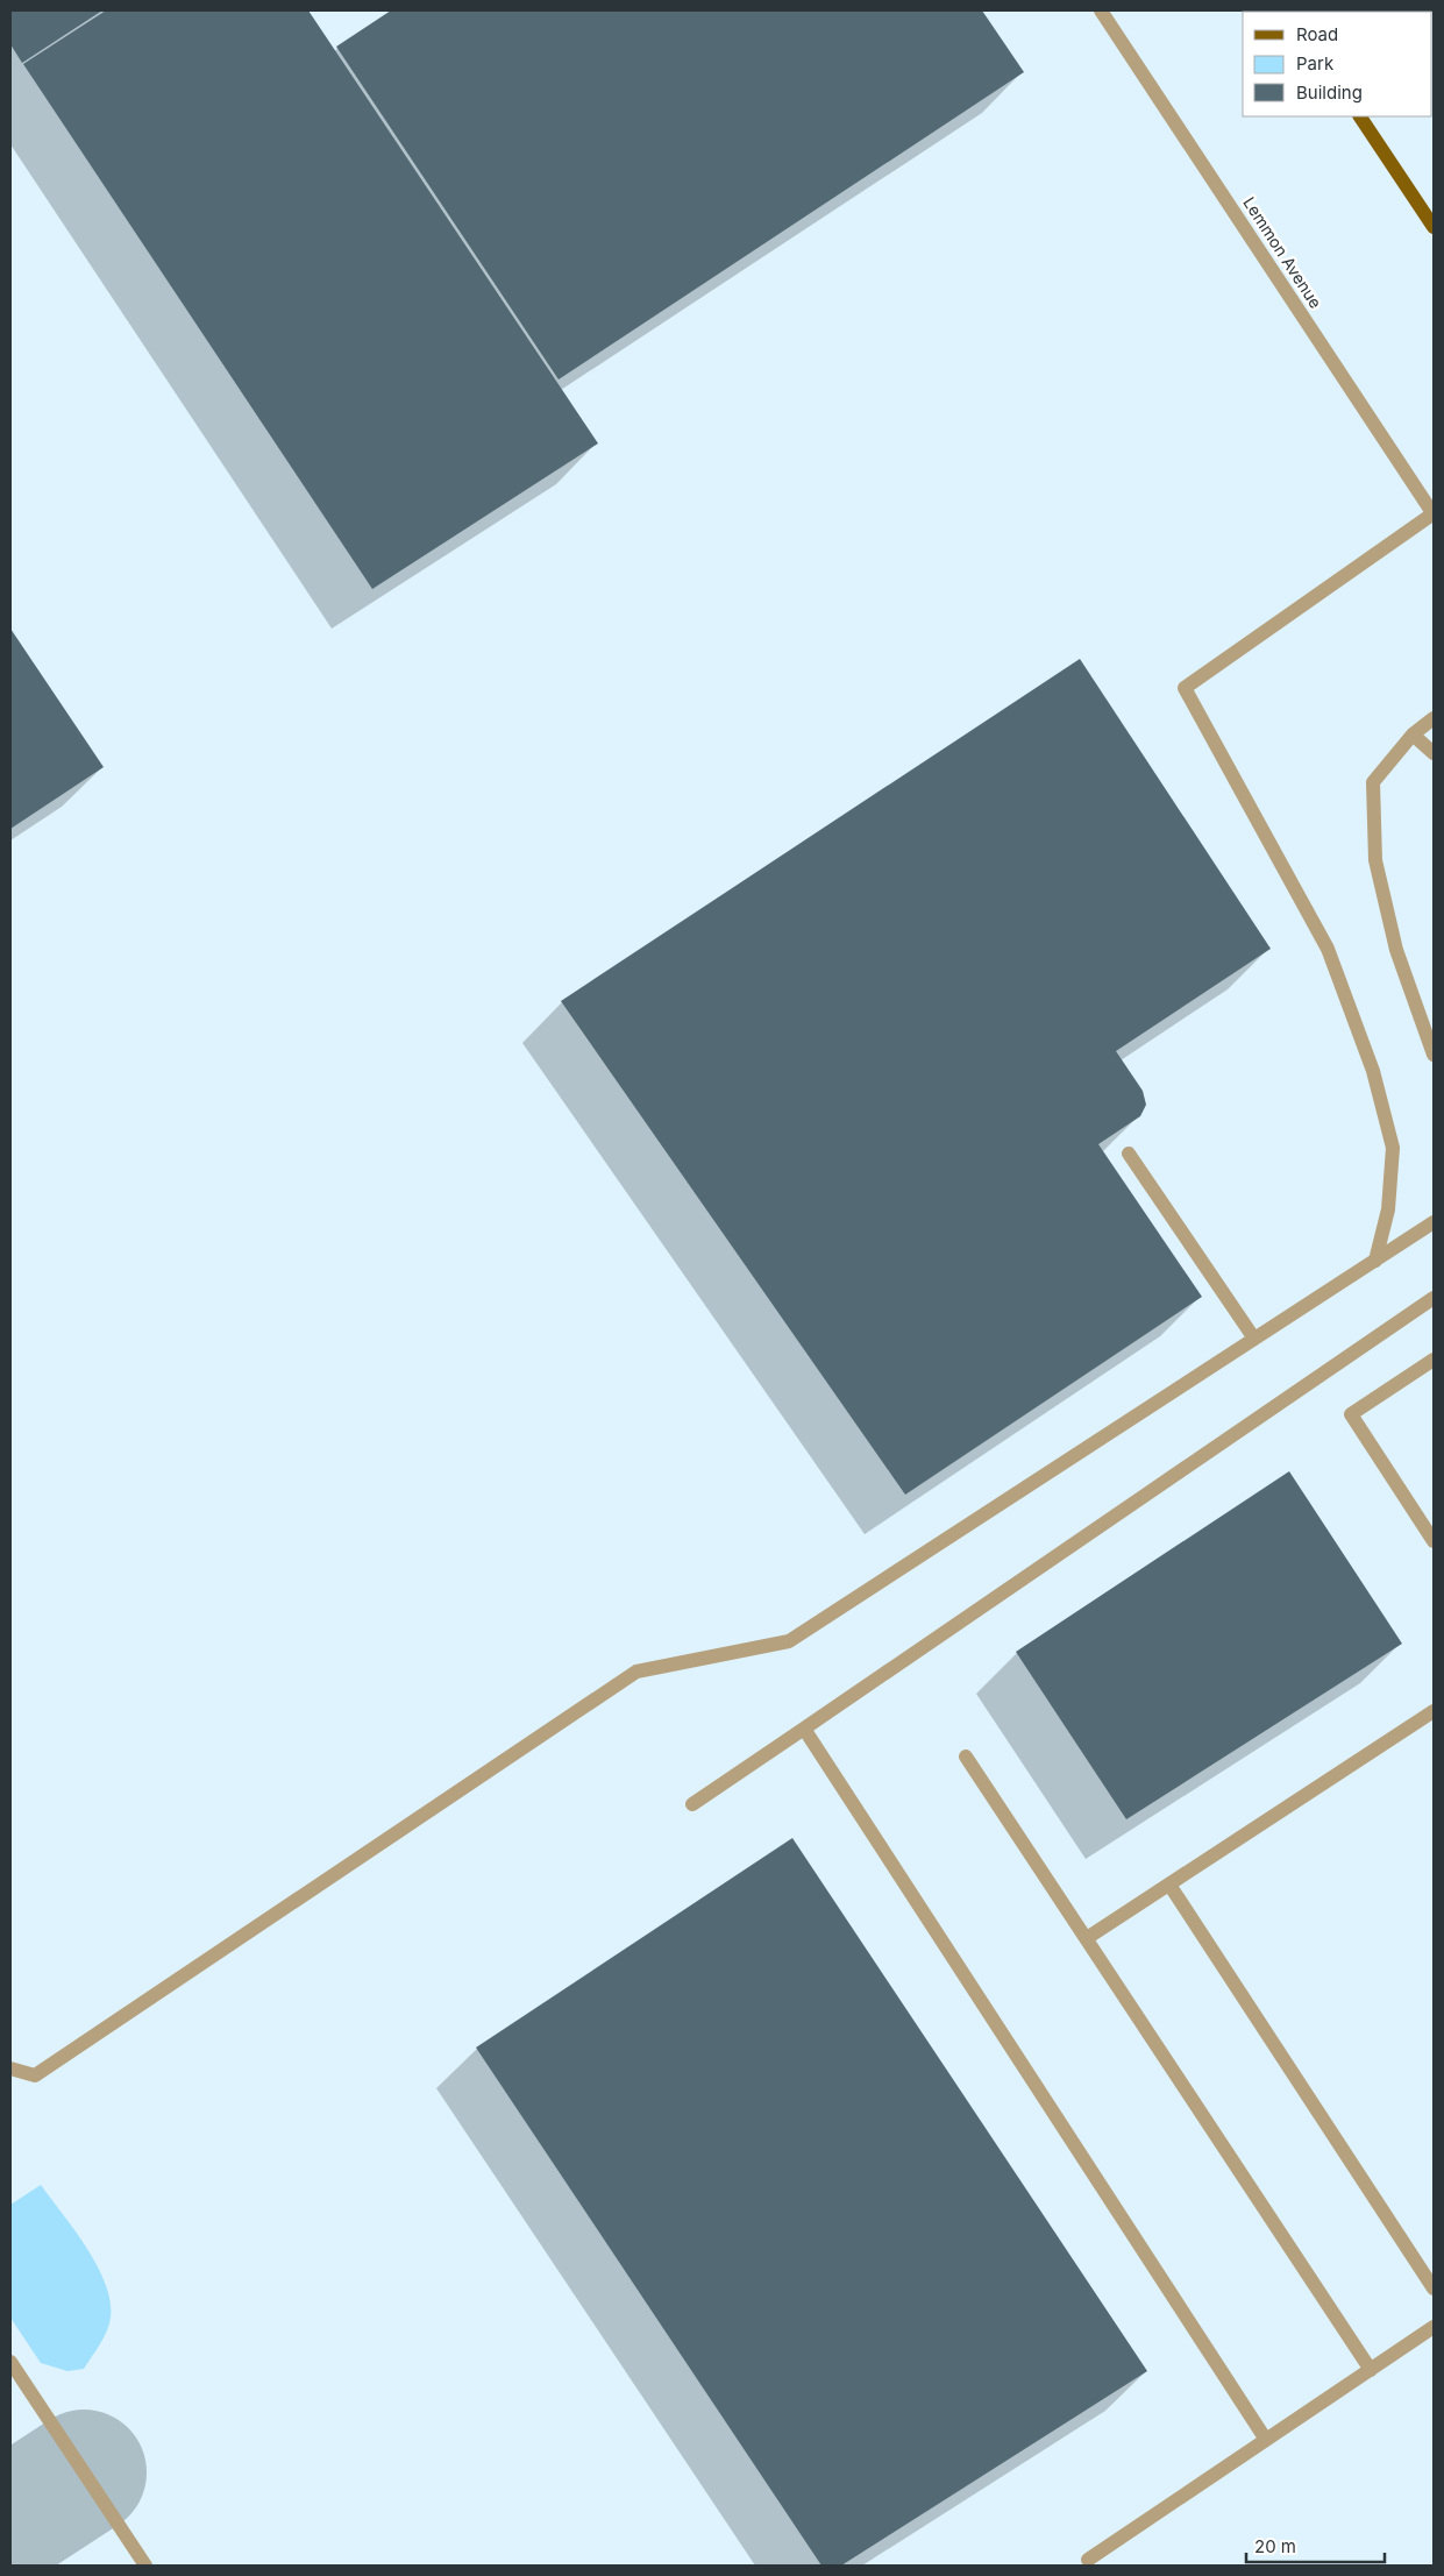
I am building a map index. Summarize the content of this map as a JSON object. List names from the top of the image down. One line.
{"streets":{"street":["Lemmon Avenue"]},"legend":["Road","Park","Building"],"scale_bar":"20 m"}
